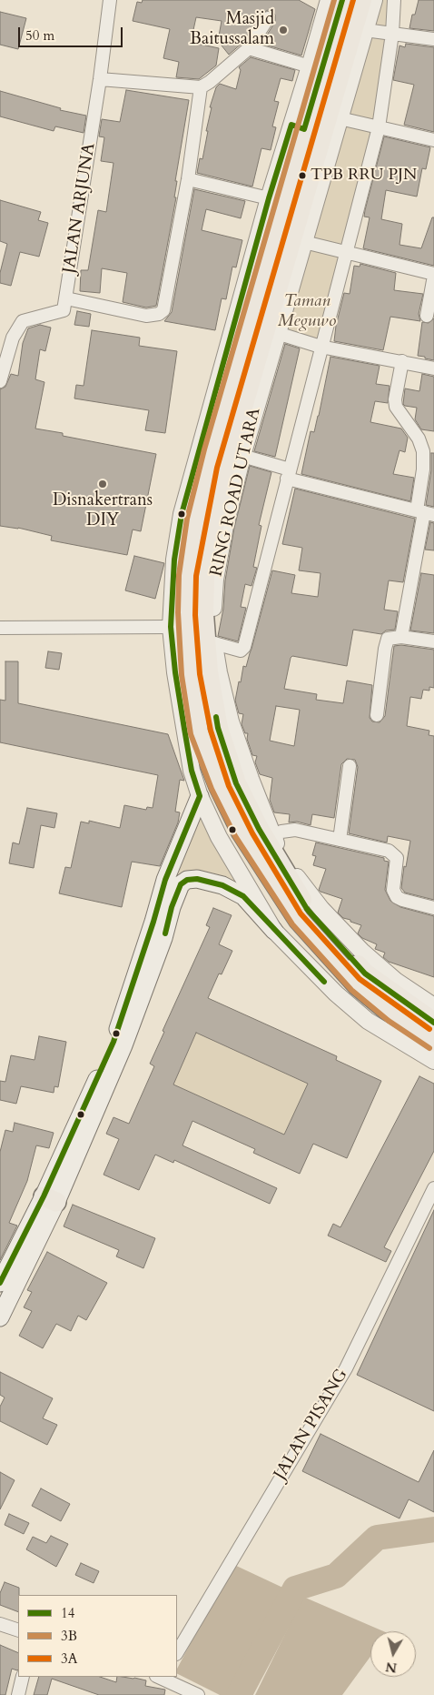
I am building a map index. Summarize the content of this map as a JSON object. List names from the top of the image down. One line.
{"streets":{"street":["JALAN ARJUNA","RING ROAD UTARA","JALAN PISANG"]},"parks":["Taman Meguwo"],"places":["Masjid Baitussalam","TPB RRU PJN","Disnakertrans DIY"],"lines":["transit line 14","transit line 3B","transit line 3A"],"legend":["14","3B","3A"],"scale_bar":"50 m","north":"bottom"}
